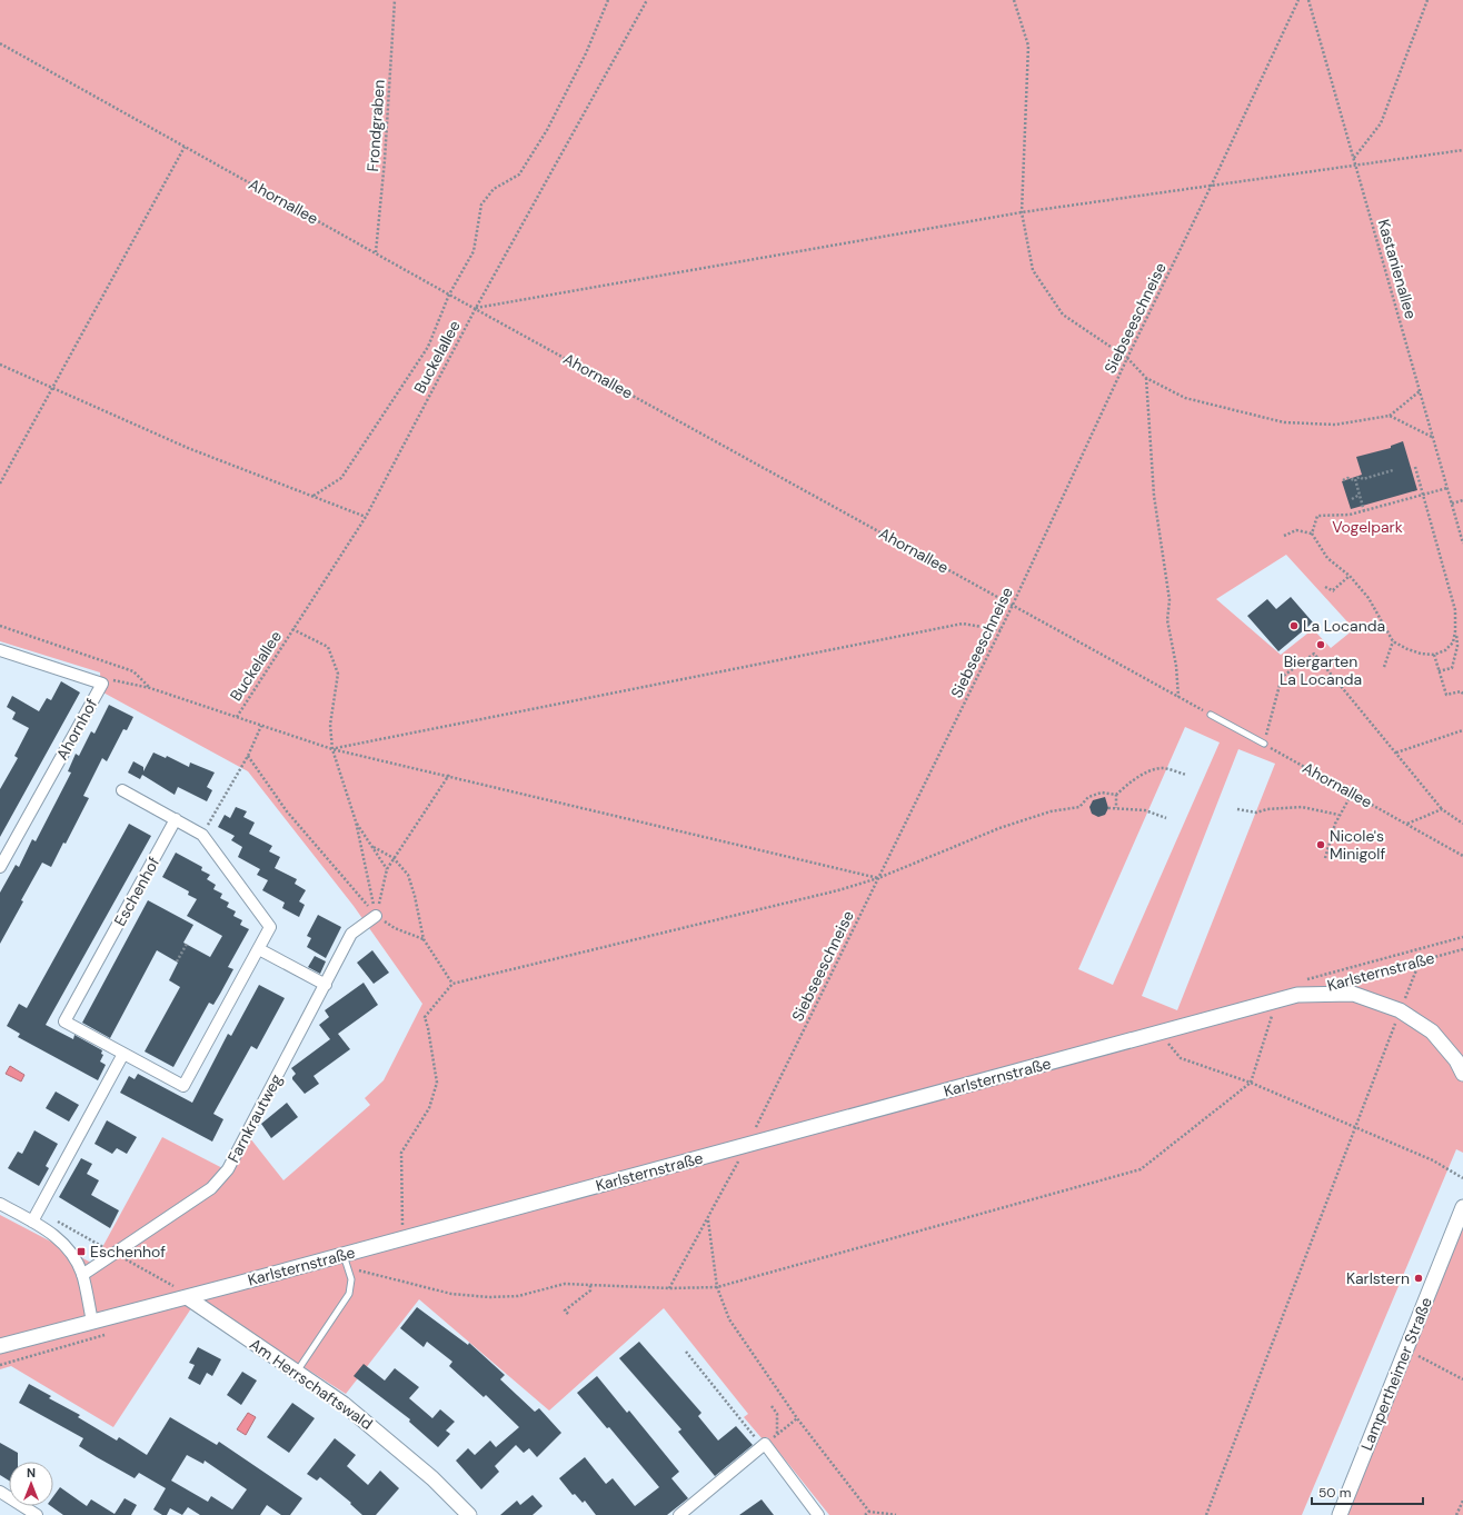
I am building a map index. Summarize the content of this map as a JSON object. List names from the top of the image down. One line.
{"streets":{"street":["Ahornhof","Eschenhof","Karlsternstraße","Farnkrautweg","Lampertheimer Straße","Am Herrschaftswald"],"path":["Frondgraben","Ahornallee","Kastanienallee","Siebseeschneise","Buckelallee"]},"crossings":[["Frondgraben","Ahornallee"],["Ahornallee","Siebseeschneise"],["Ahornallee","Buckelallee"],["Siebseeschneise","Karlsternstraße"],["Karlsternstraße","Am Herrschaftswald"]],"parks":["Vogelpark"],"places":{"other":["La Locanda","Biergarten La Locanda","Nicole's Minigolf","Karlstern"],"transit":["Eschenhof"]},"scale_bar":"50 m","north":"top"}
